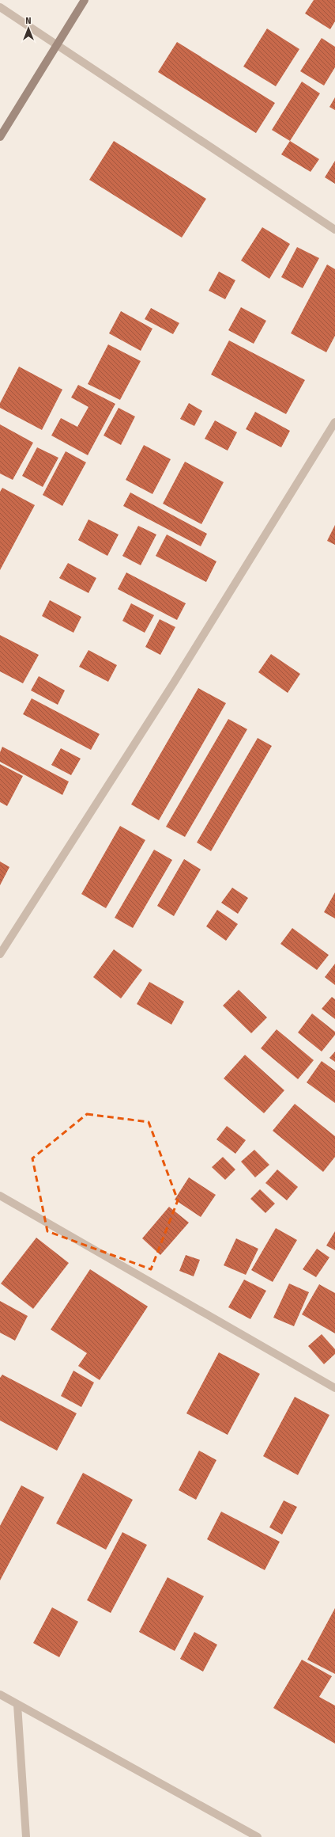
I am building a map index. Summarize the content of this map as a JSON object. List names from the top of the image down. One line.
{"north":"top"}
